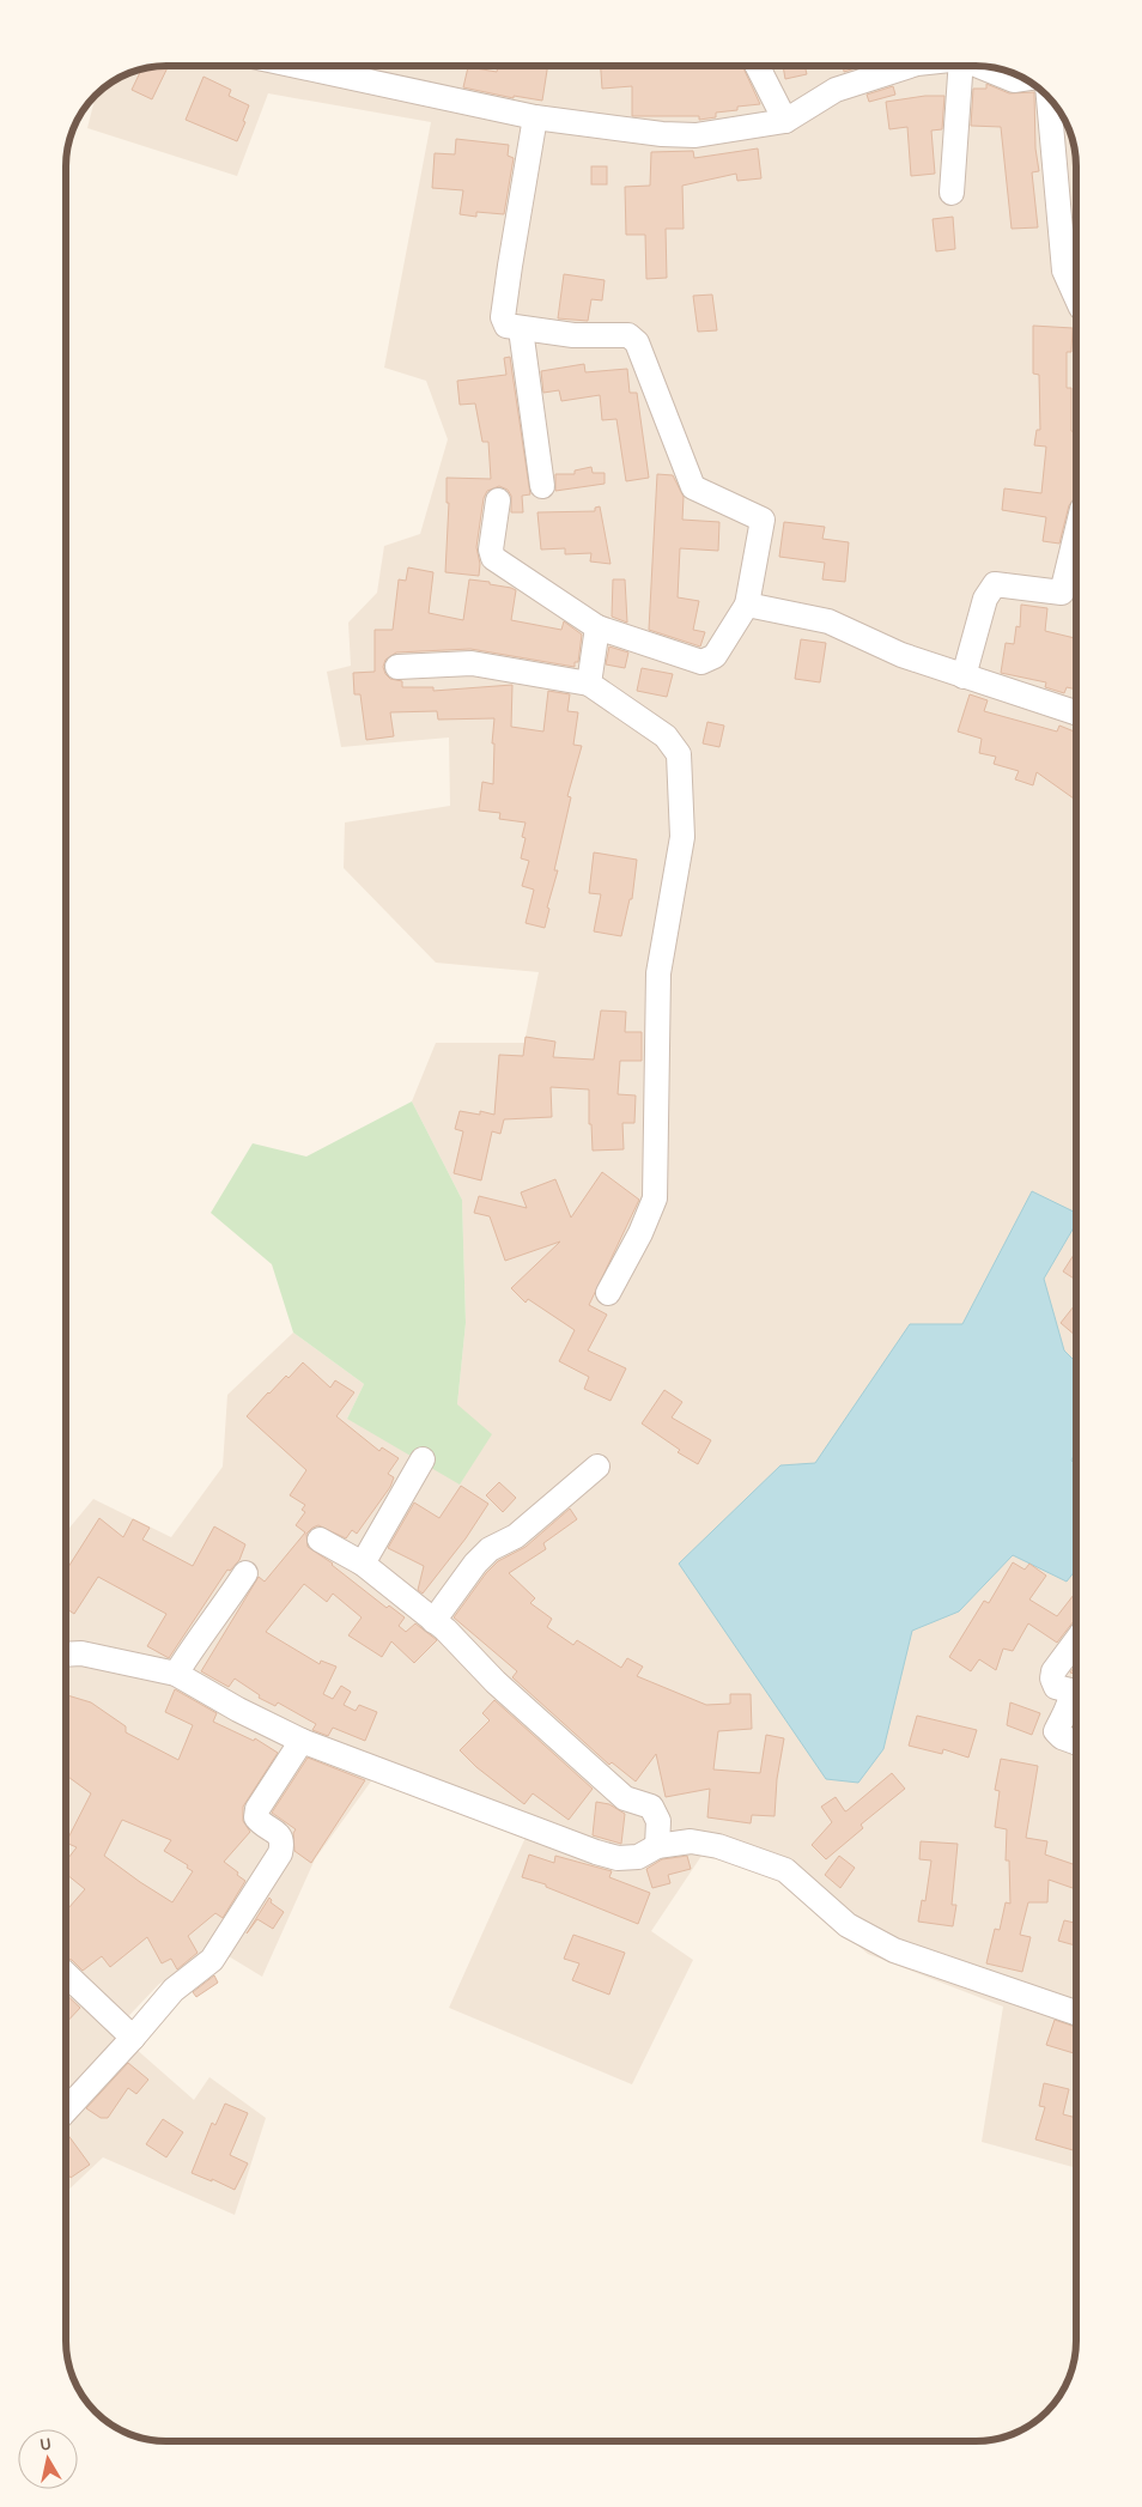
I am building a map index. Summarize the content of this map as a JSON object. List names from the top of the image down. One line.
{"north":"top"}
